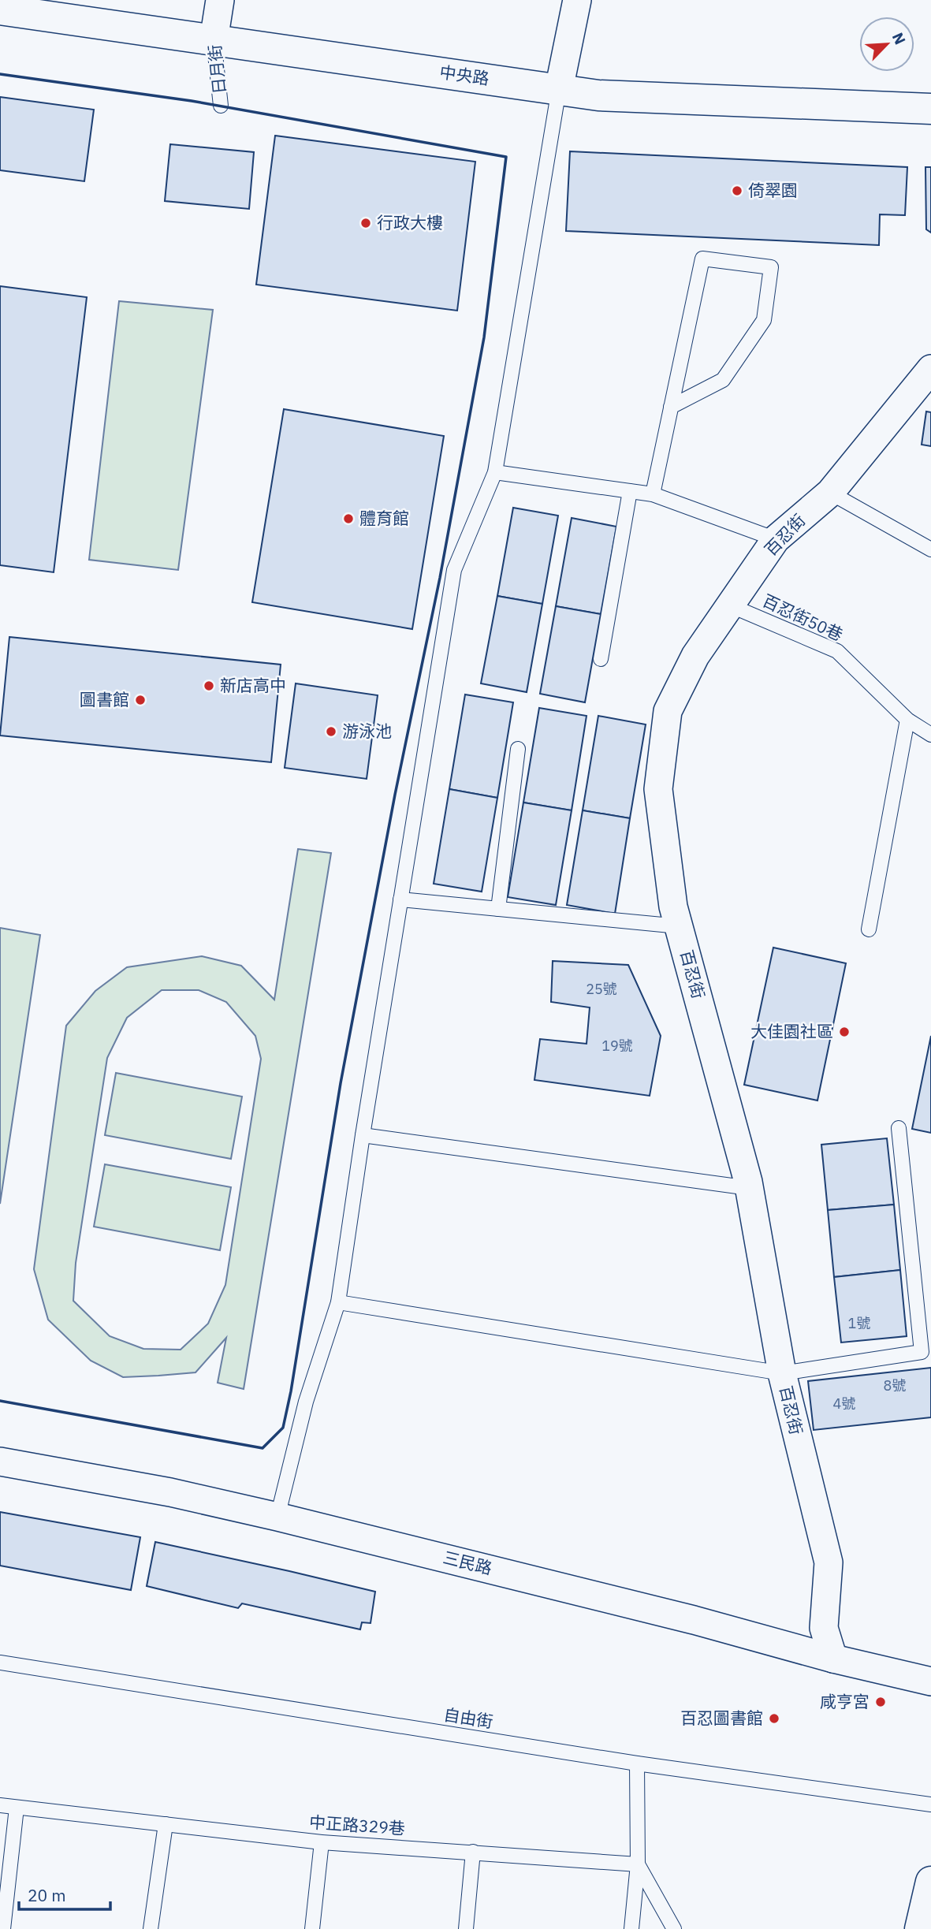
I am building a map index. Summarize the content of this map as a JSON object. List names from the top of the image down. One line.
{"streets":{"street":["日月街","中央路","百忍街","三民路"],"lane":["百忍街50巷","自由街","中正路329巷"]},"crossings":[["日月街","中央路"],["百忍街","百忍街50巷"],["百忍街","三民路"]],"places":["倚翠園","行政大樓","體育館","新店高中","圖書館","游泳池","大佳園社區","咸亨宮","百忍圖書館"],"house_numbers":["25號","19號","1號","8號","4號"],"scale_bar":"20 m","north":"top right"}
